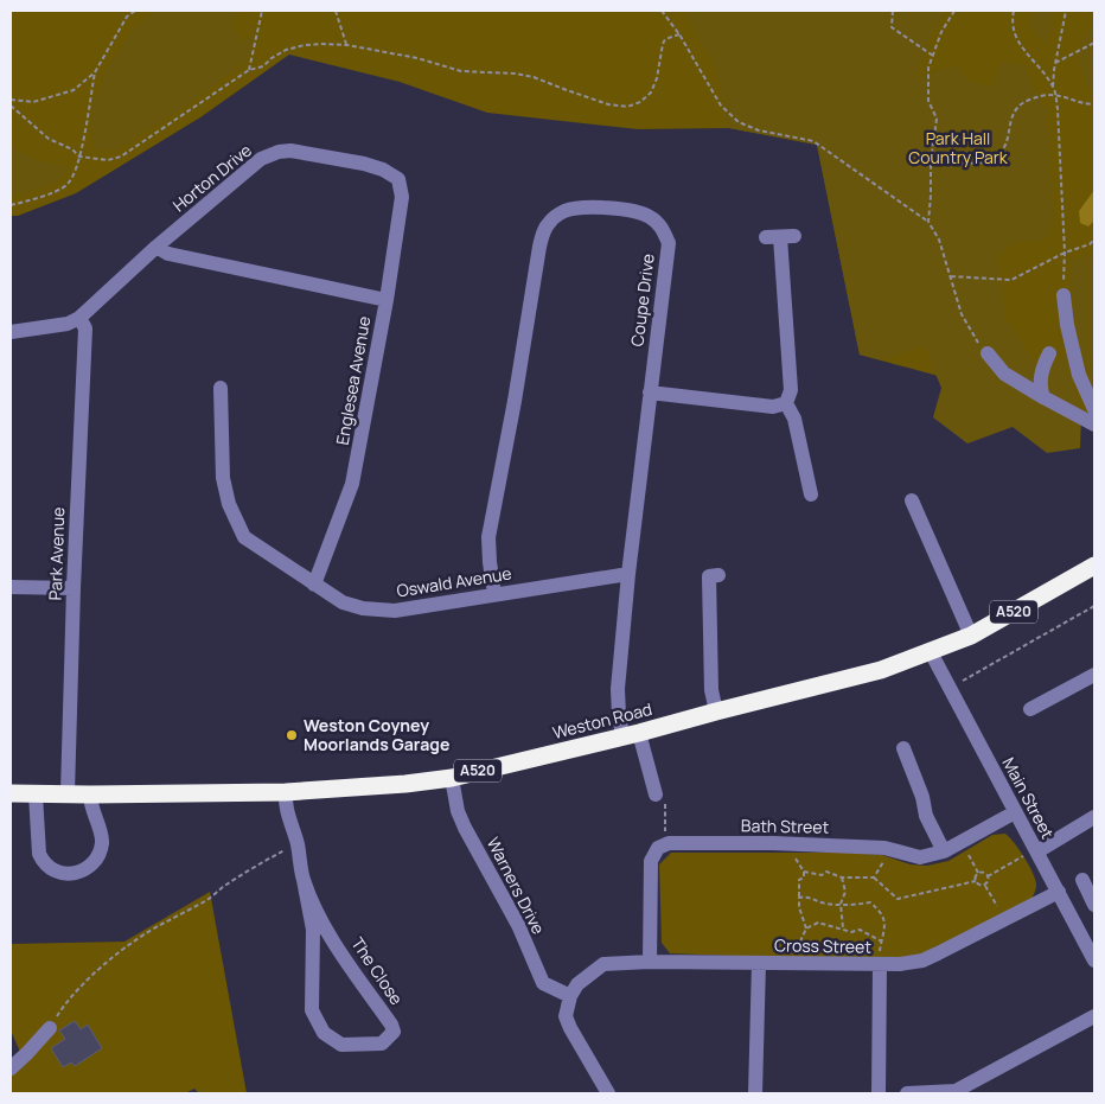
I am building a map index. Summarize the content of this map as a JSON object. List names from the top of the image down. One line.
{"streets":{"highway":["A520","Weston Road"],"street":["Horton Drive","Coupe Drive","Englesea Avenue","Park Avenue","Oswald Avenue","Main Street","Bath Street","Warners Drive","Cross Street","The Close"]},"crossings":[["Horton Drive","Englesea Avenue"],["Horton Drive","Park Avenue"],["Coupe Drive","Oswald Avenue"],["Coupe Drive","Weston Road"],["Englesea Avenue","Oswald Avenue"],["Park Avenue","Weston Road"],["Weston Road","Main Street"],["Weston Road","Warners Drive"],["Weston Road","The Close"],["Main Street","Bath Street"],["Main Street","Cross Street"],["Bath Street","Cross Street"],["Warners Drive","Cross Street"]],"parks":["Park Hall Country Park"],"places":["Weston Coyney Moorlands Garage"]}
